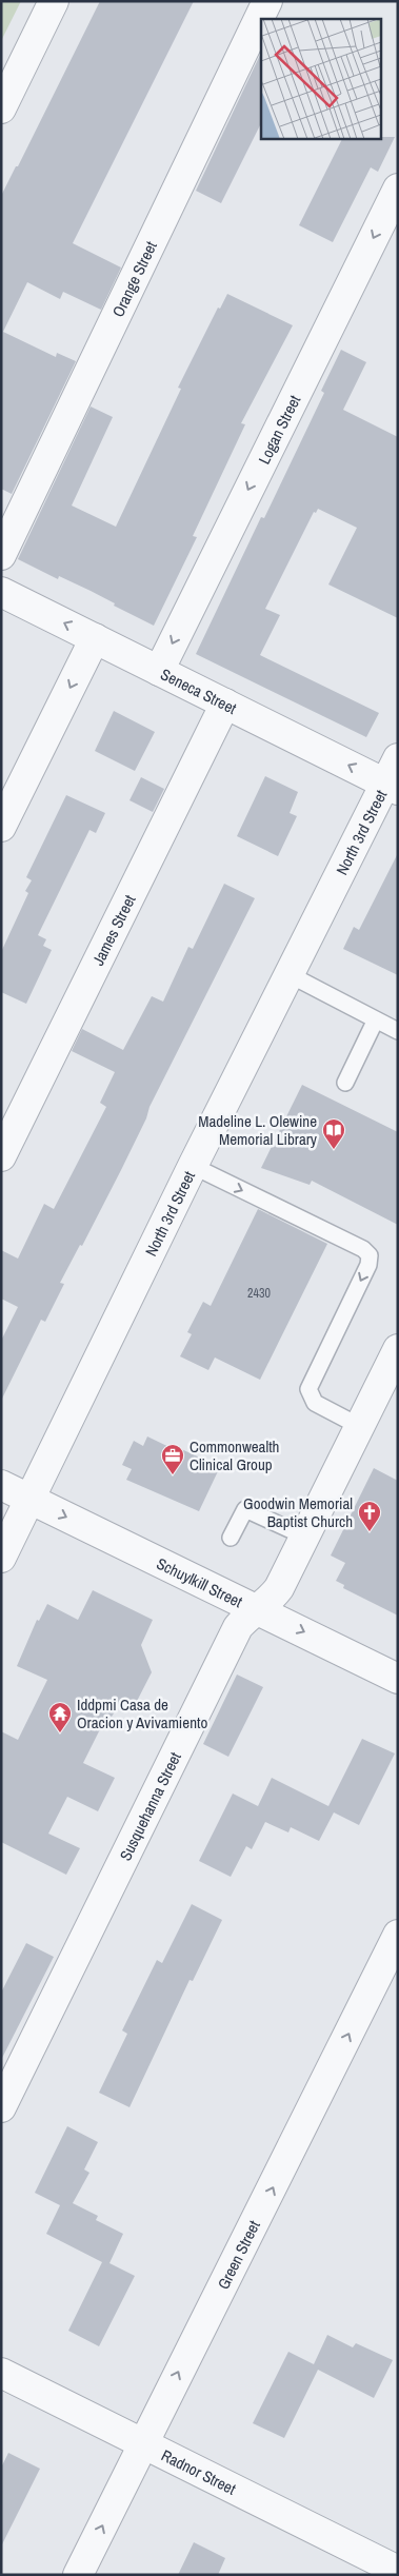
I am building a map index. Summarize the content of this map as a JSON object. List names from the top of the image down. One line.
{"streets":{"street":["Orange Street","Logan Street","Seneca Street","North 3rd Street","James Street","Schuylkill Street","Susquehanna Street","Green Street","Radnor Street"]},"crossings":[["Logan Street","Seneca Street"],["Seneca Street","North 3rd Street"],["Seneca Street","James Street"],["North 3rd Street","Schuylkill Street"],["Schuylkill Street","Susquehanna Street"],["Green Street","Radnor Street"]],"one_way":["Logan Street","Seneca Street","Schuylkill Street","Green Street"],"places":{"library":["Madeline L. Olewine Memorial Library"],"office":["Commonwealth Clinical Group"],"church":["Goodwin Memorial Baptist Church"],"temple":["Iddpmi Casa de Oracion y Avivamiento"]},"house_numbers":["2430"]}
